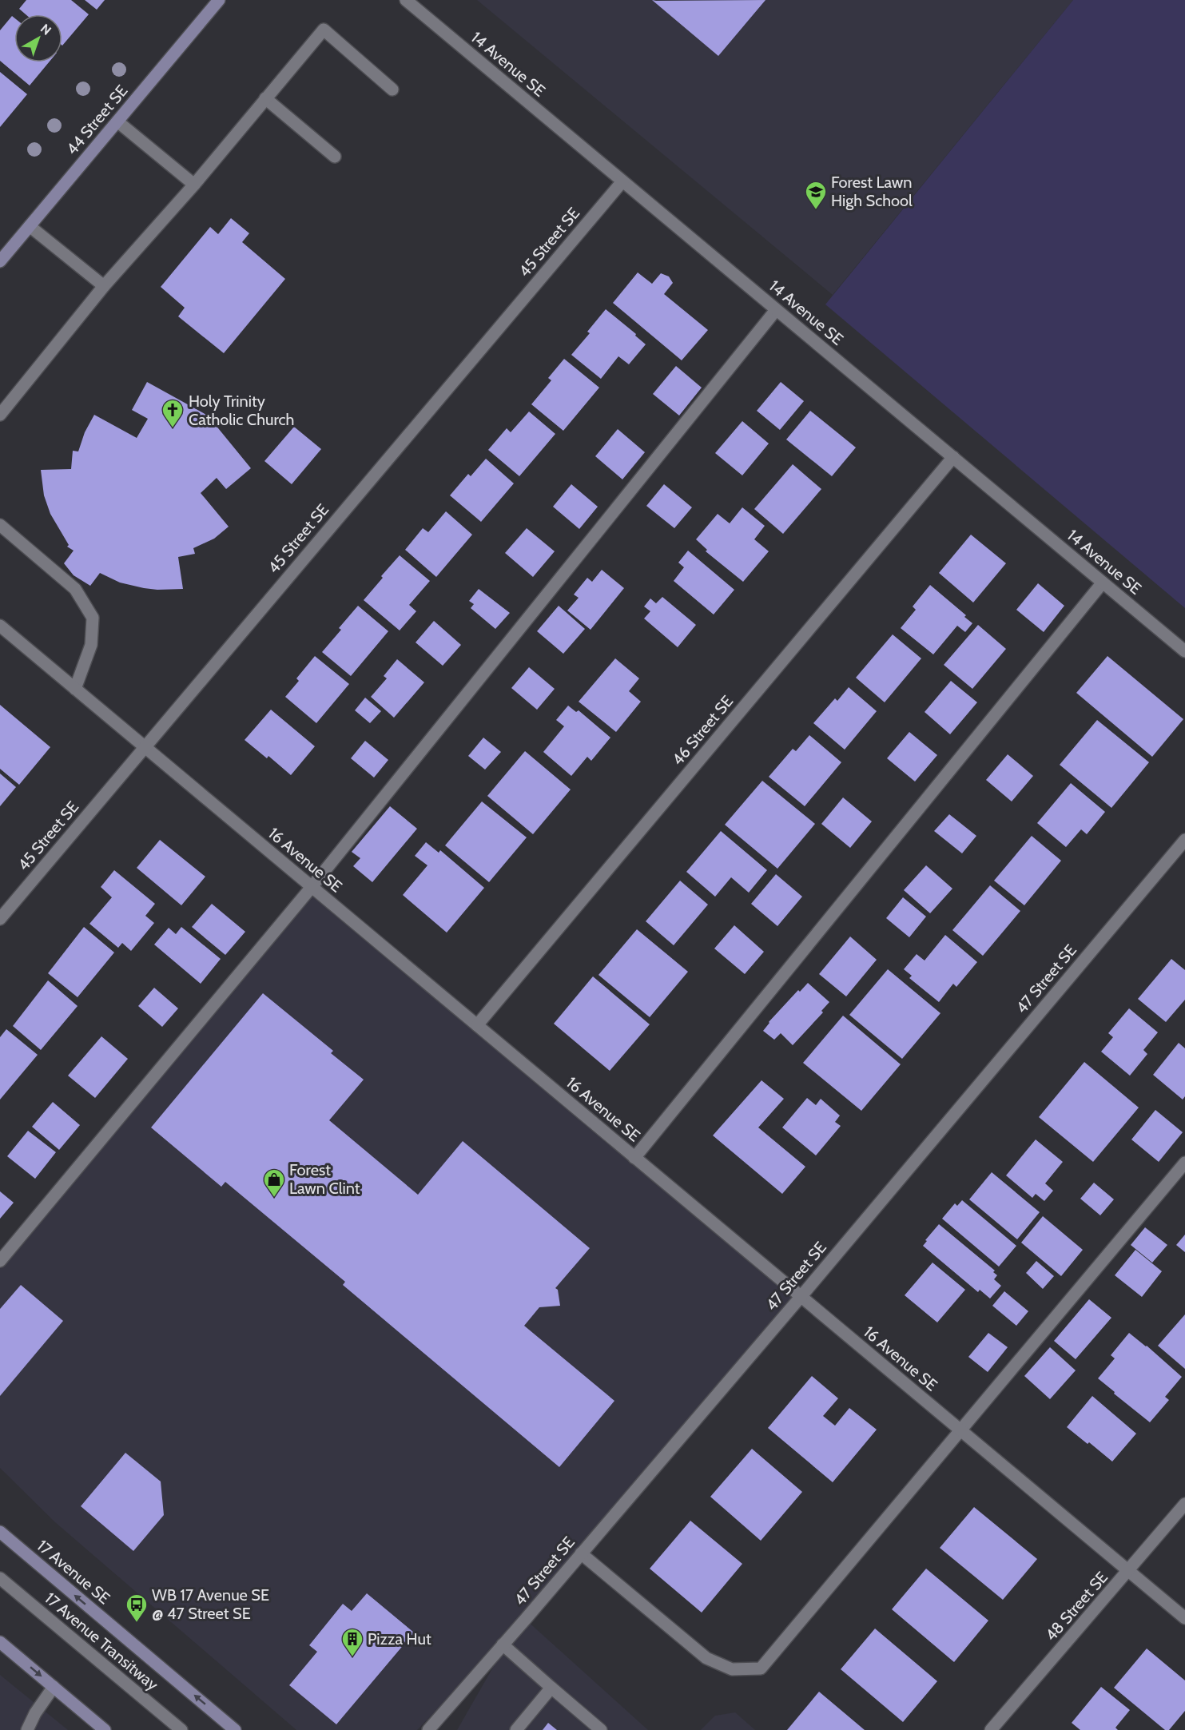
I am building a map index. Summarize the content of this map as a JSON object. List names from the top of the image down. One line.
{"streets":{"main road":["44 Street SE","17 Avenue SE"],"street":["14 Avenue SE","45 Street SE","46 Street SE","16 Avenue SE","47 Street SE","48 Street SE","17 Avenue Transitway"]},"crossings":[["14 Avenue SE","45 Street SE"],["14 Avenue SE","46 Street SE"],["45 Street SE","16 Avenue SE"],["46 Street SE","16 Avenue SE"],["16 Avenue SE","47 Street SE"],["16 Avenue SE","48 Street SE"]],"places":{"school or university":["Forest Lawn High School"],"church":["Holy Trinity Catholic Church"],"shop":["Forest Lawn Clint"],"bus stop":["WB 17 Avenue SE @ 47 Street SE"],"building":["Pizza Hut"]},"north":"top right"}
